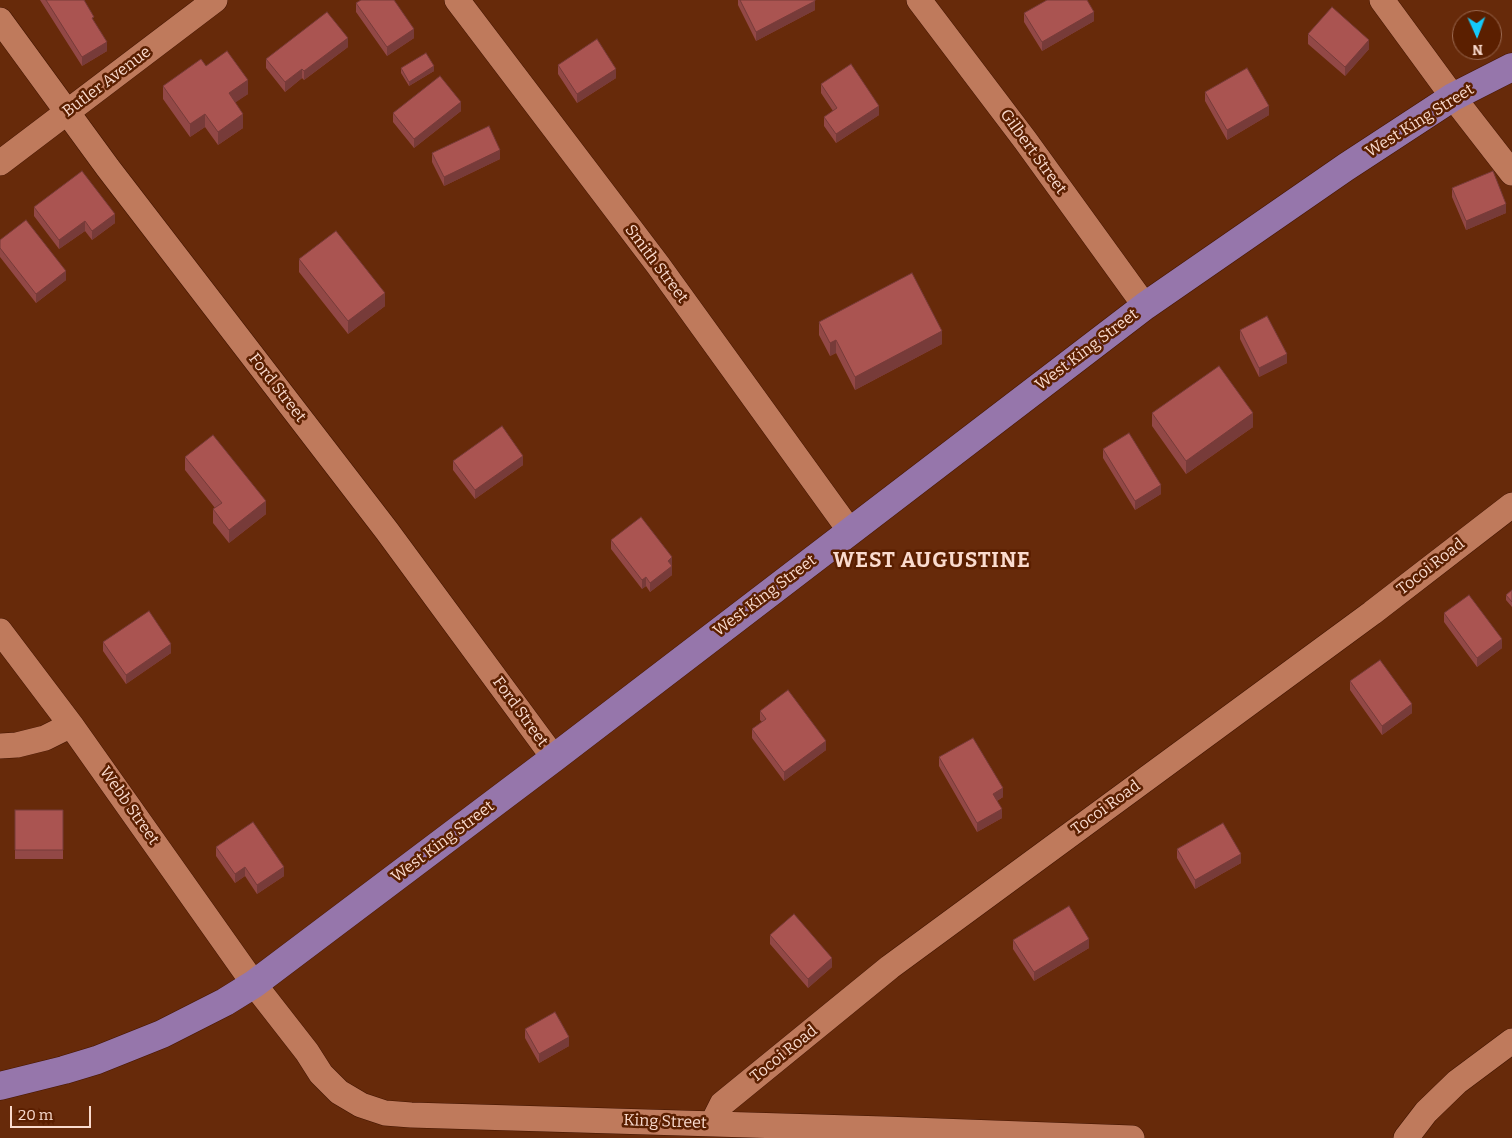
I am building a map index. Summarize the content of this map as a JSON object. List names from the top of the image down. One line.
{"streets":{"main road":["West King Street"],"street":["Butler Avenue","Gilbert Street","Smith Street","Ford Street","Tocoi Road","Webb Street","King Street"]},"crossings":[["Butler Avenue","Ford Street"],["West King Street","Gilbert Street"],["West King Street","Smith Street"],["West King Street","Ford Street"],["West King Street","Webb Street"],["West King Street","King Street"],["Tocoi Road","King Street"],["Webb Street","King Street"]],"districts":["WEST AUGUSTINE"],"scale_bar":"20 m","north":"bottom"}
